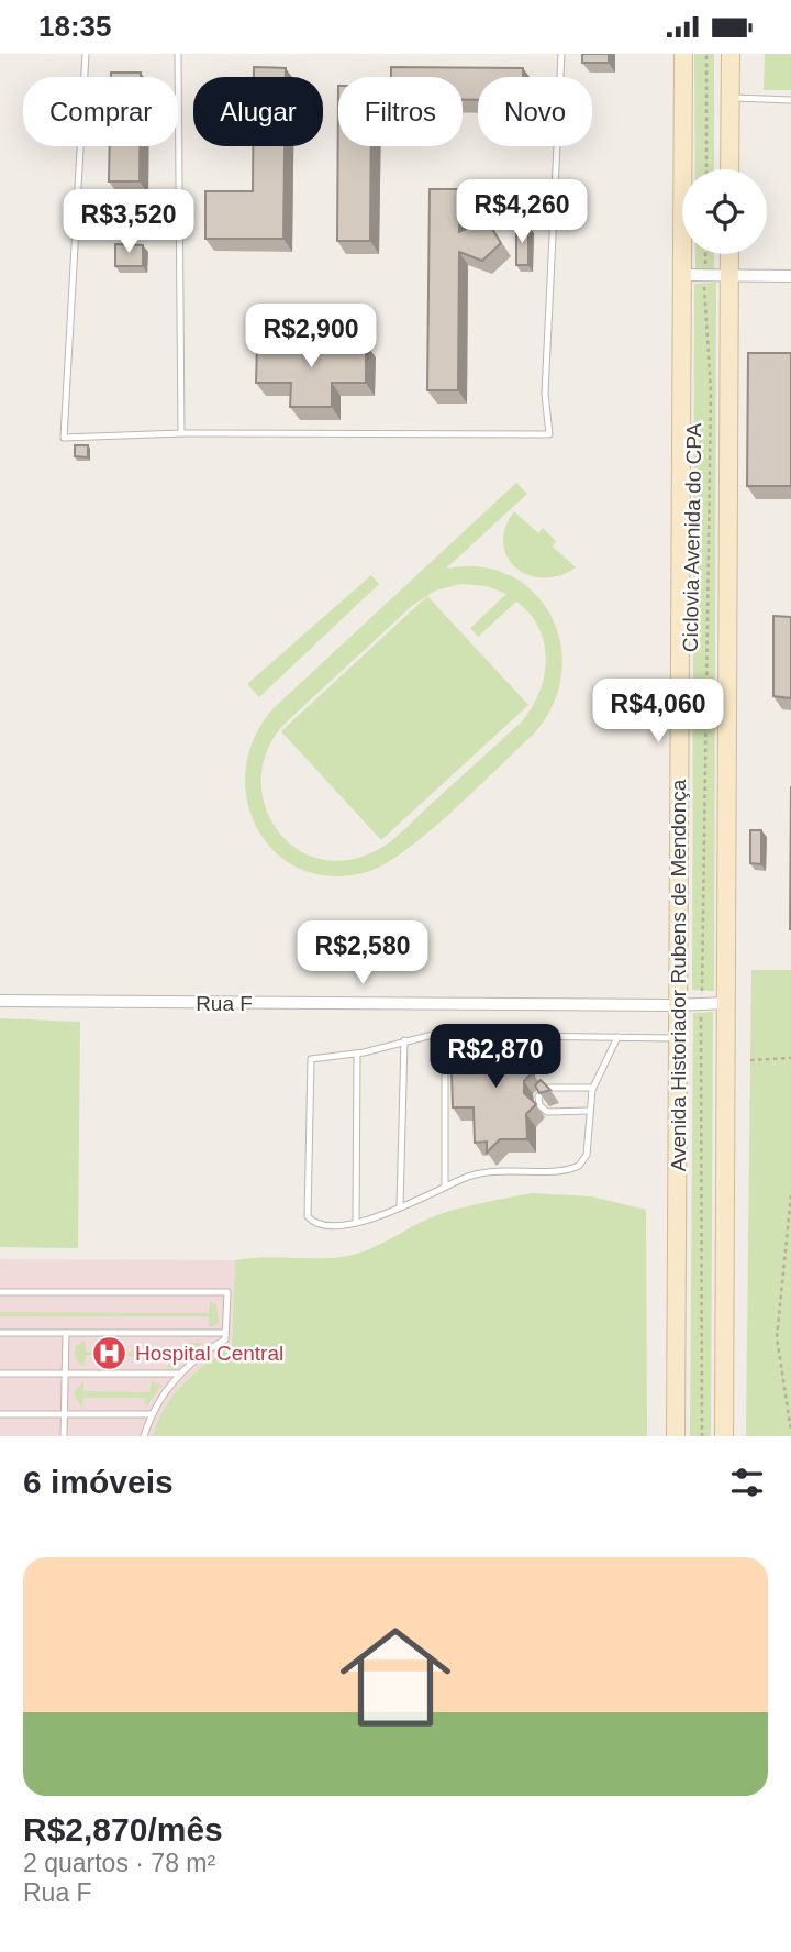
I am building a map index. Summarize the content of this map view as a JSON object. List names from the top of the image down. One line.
{"streets":{"main road":["Avenida Historiador Rubens de Mendonça"],"street":["Rua F"],"path":["Ciclovia Avenida do CPA"]},"crossings":[["Ciclovia Avenida do CPA","Rua F"],["Avenida Historiador Rubens de Mendonça","Rua F"]],"places":{"hospital":["Hospital Central"]},"page":{"status":"18:35","chip":["Comprar","Alugar","Filtros","Novo"],"price":["R$4,260","R$3,520","R$2,900","R$4,060","R$2,580","R$2,870"],"heading":"6 imóveis","list":[{"name":"R$2,870/mês","note":"2 quartos · 78 m² · Rua F"}]}}
